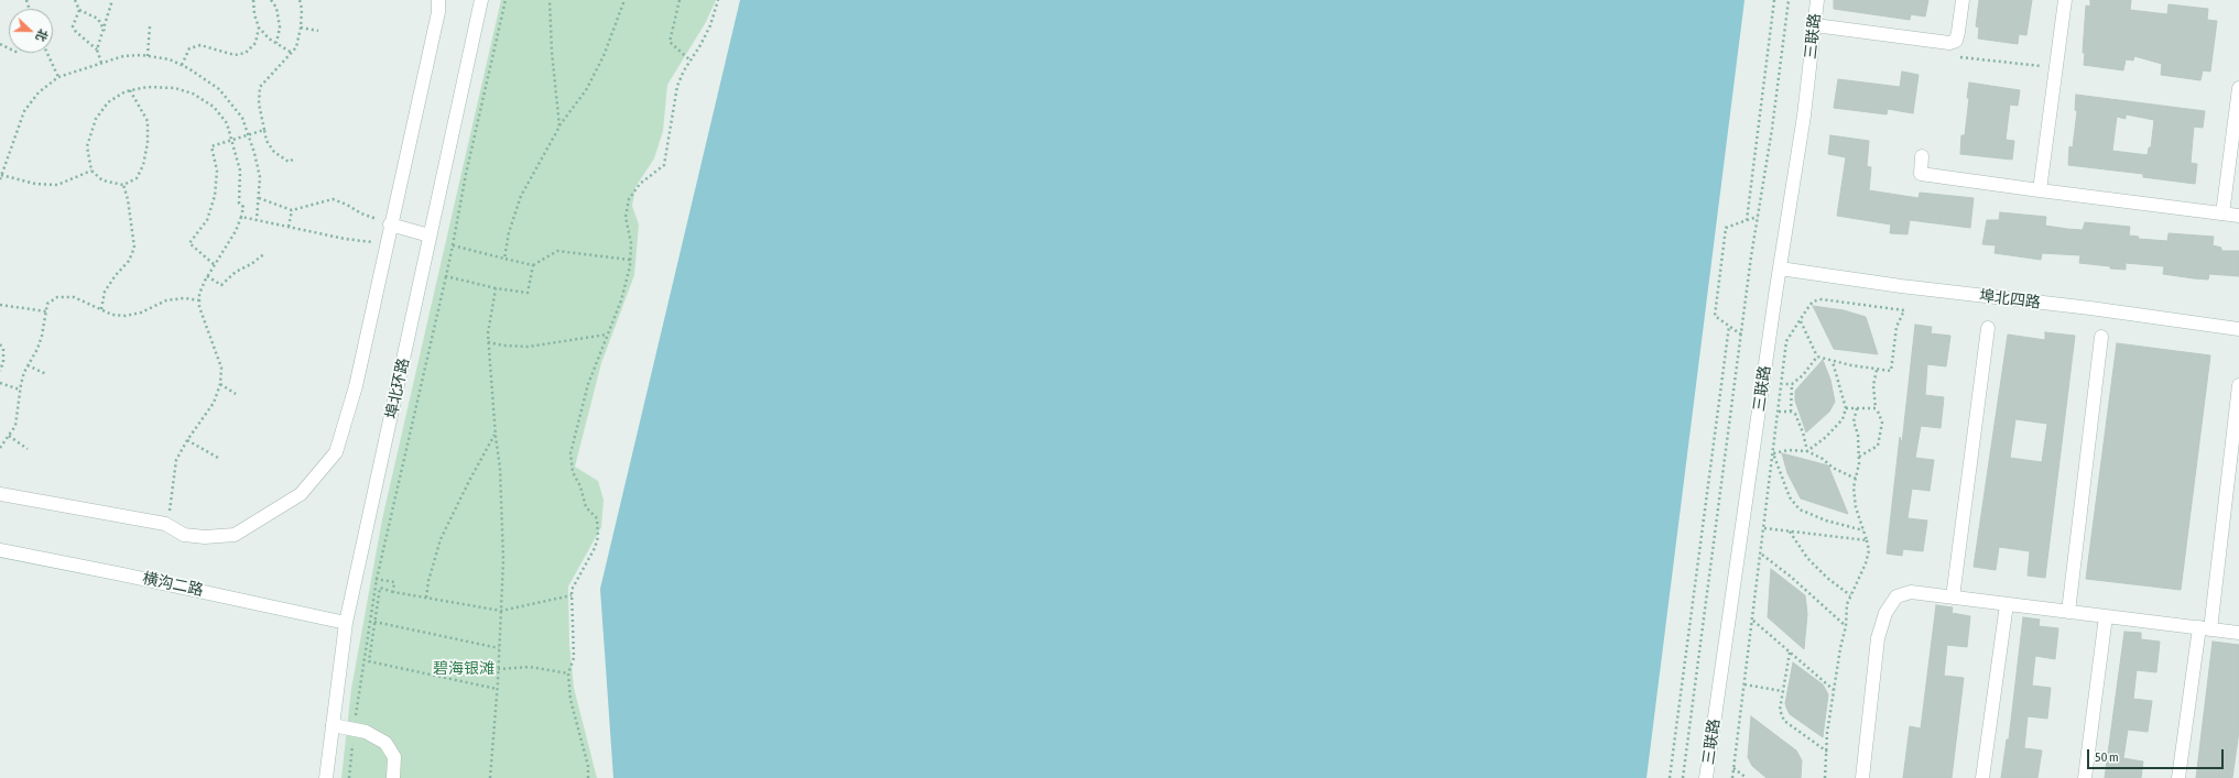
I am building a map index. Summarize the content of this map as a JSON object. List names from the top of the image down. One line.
{"streets":{"street":["三联路","埠北四路","埠北环路","横沟二路"]},"crossings":[["三联路","埠北四路"],["埠北环路","横沟二路"]],"parks":["碧海银滩"],"scale_bar":"50 m","north":"right"}
